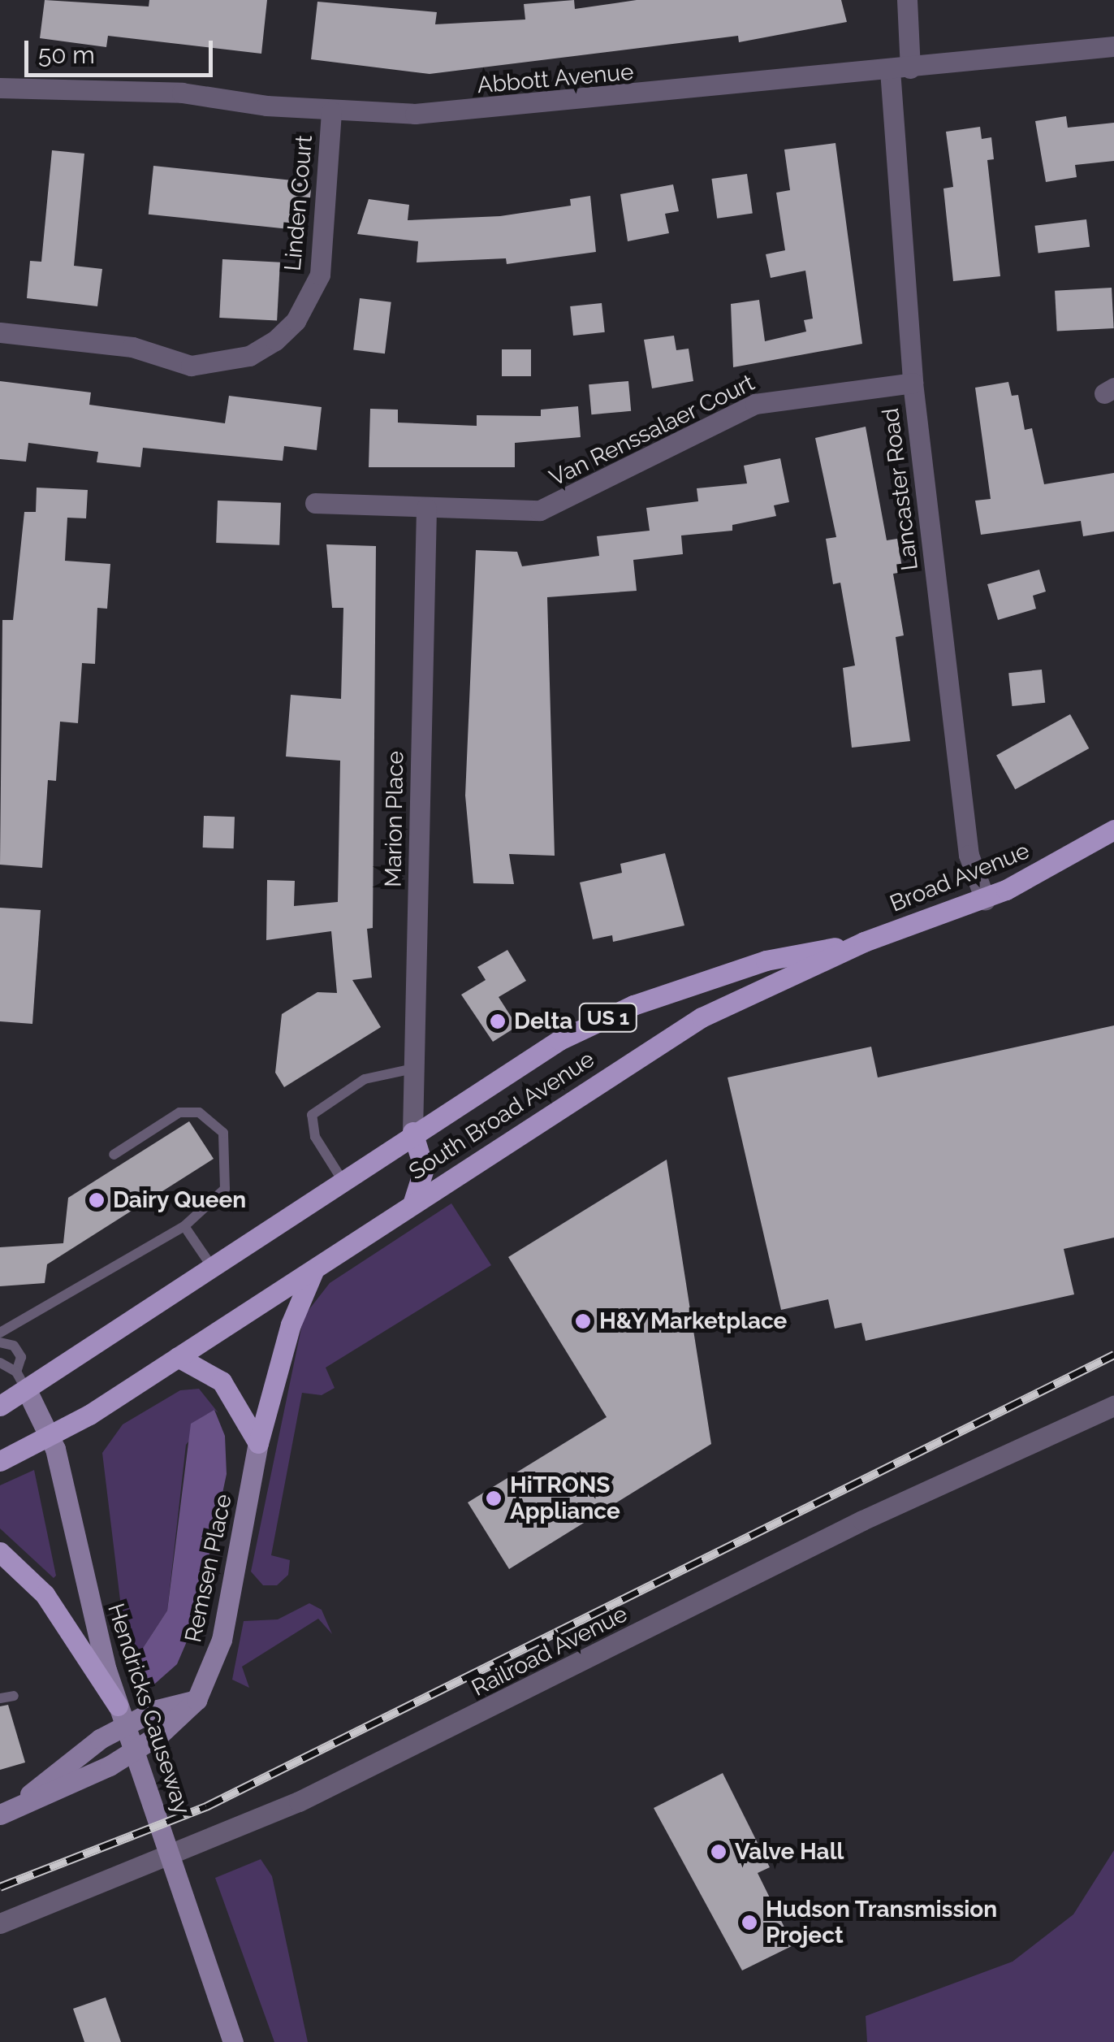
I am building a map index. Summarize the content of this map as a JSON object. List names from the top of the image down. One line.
{"streets":{"main road":["Broad Avenue","US 1","South Broad Avenue","Remsen Place","Hendricks Causeway"],"street":["Abbott Avenue","Linden Court","Van Renssalaer Court","Lancaster Road","Marion Place","Railroad Avenue"]},"crossings":[["Abbott Avenue","Linden Court"],["Abbott Avenue","Lancaster Road"],["Van Renssalaer Court","Lancaster Road"],["Van Renssalaer Court","Marion Place"],["Lancaster Road","Broad Avenue"],["Marion Place","South Broad Avenue"],["Broad Avenue","South Broad Avenue"],["South Broad Avenue","Hendricks Causeway"]],"places":["Delta","Dairy Queen","H&Y Marketplace","HiTRONS Appliance","Valve Hall","Hudson Transmission Project"],"scale_bar":"50 m"}
